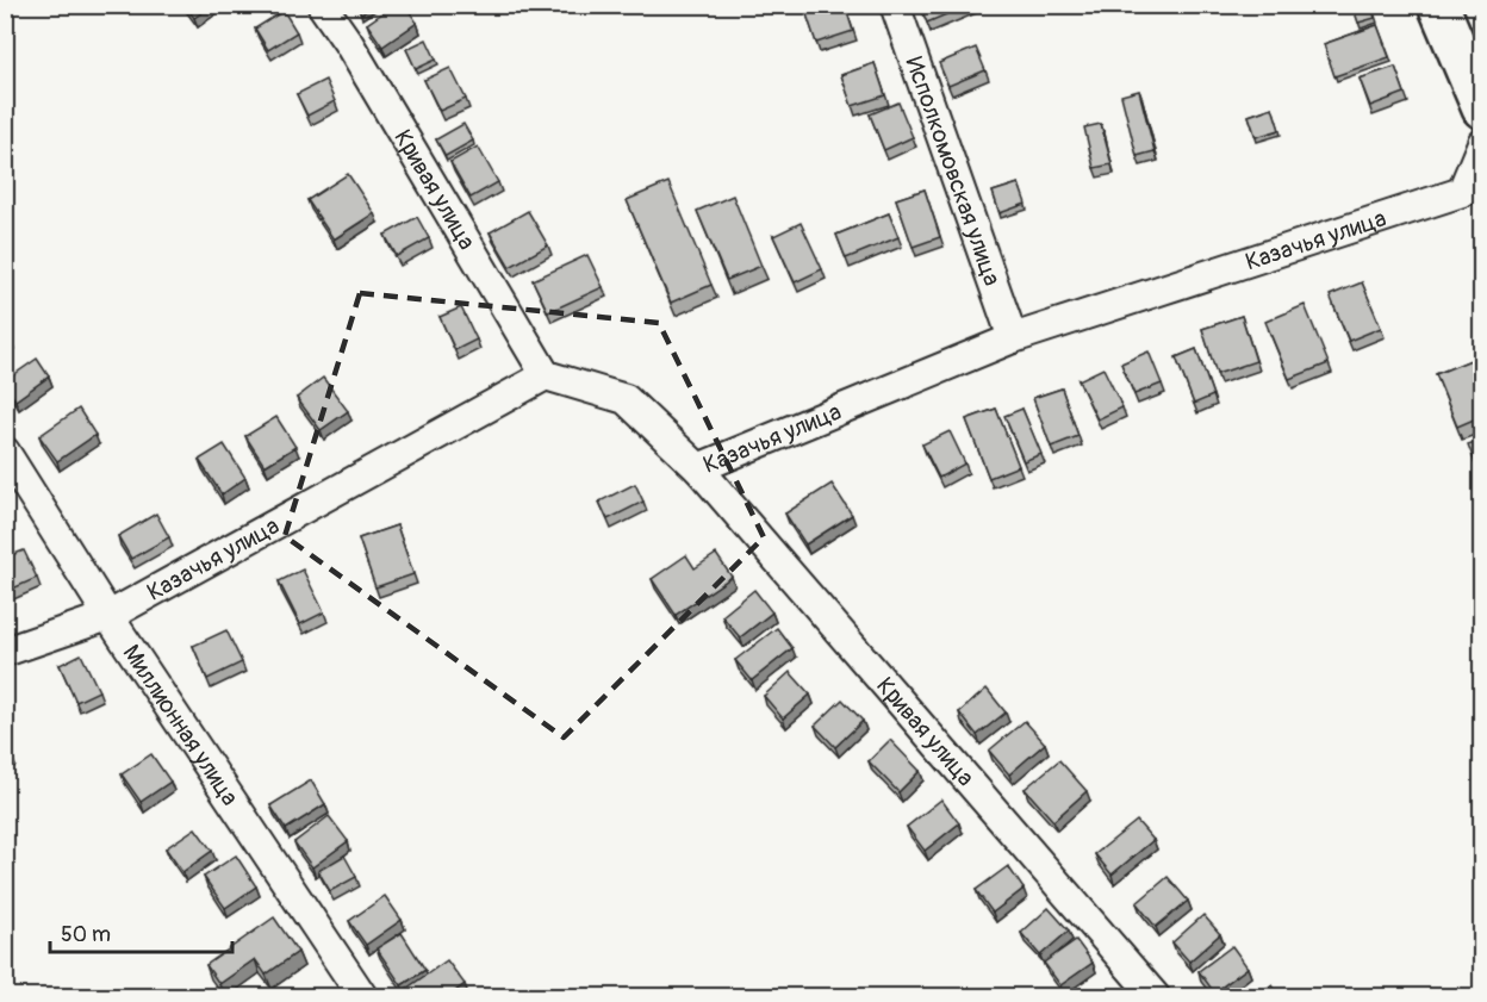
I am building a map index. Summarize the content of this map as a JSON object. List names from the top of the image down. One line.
{"streets":{"street":["Исполкомовская улица","Кривая улица","Казачья улица","Миллионная улица"]},"crossings":[["Исполкомовская улица","Казачья улица"],["Кривая улица","Казачья улица"],["Казачья улица","Миллионная улица"]],"scale_bar":"50 m"}
